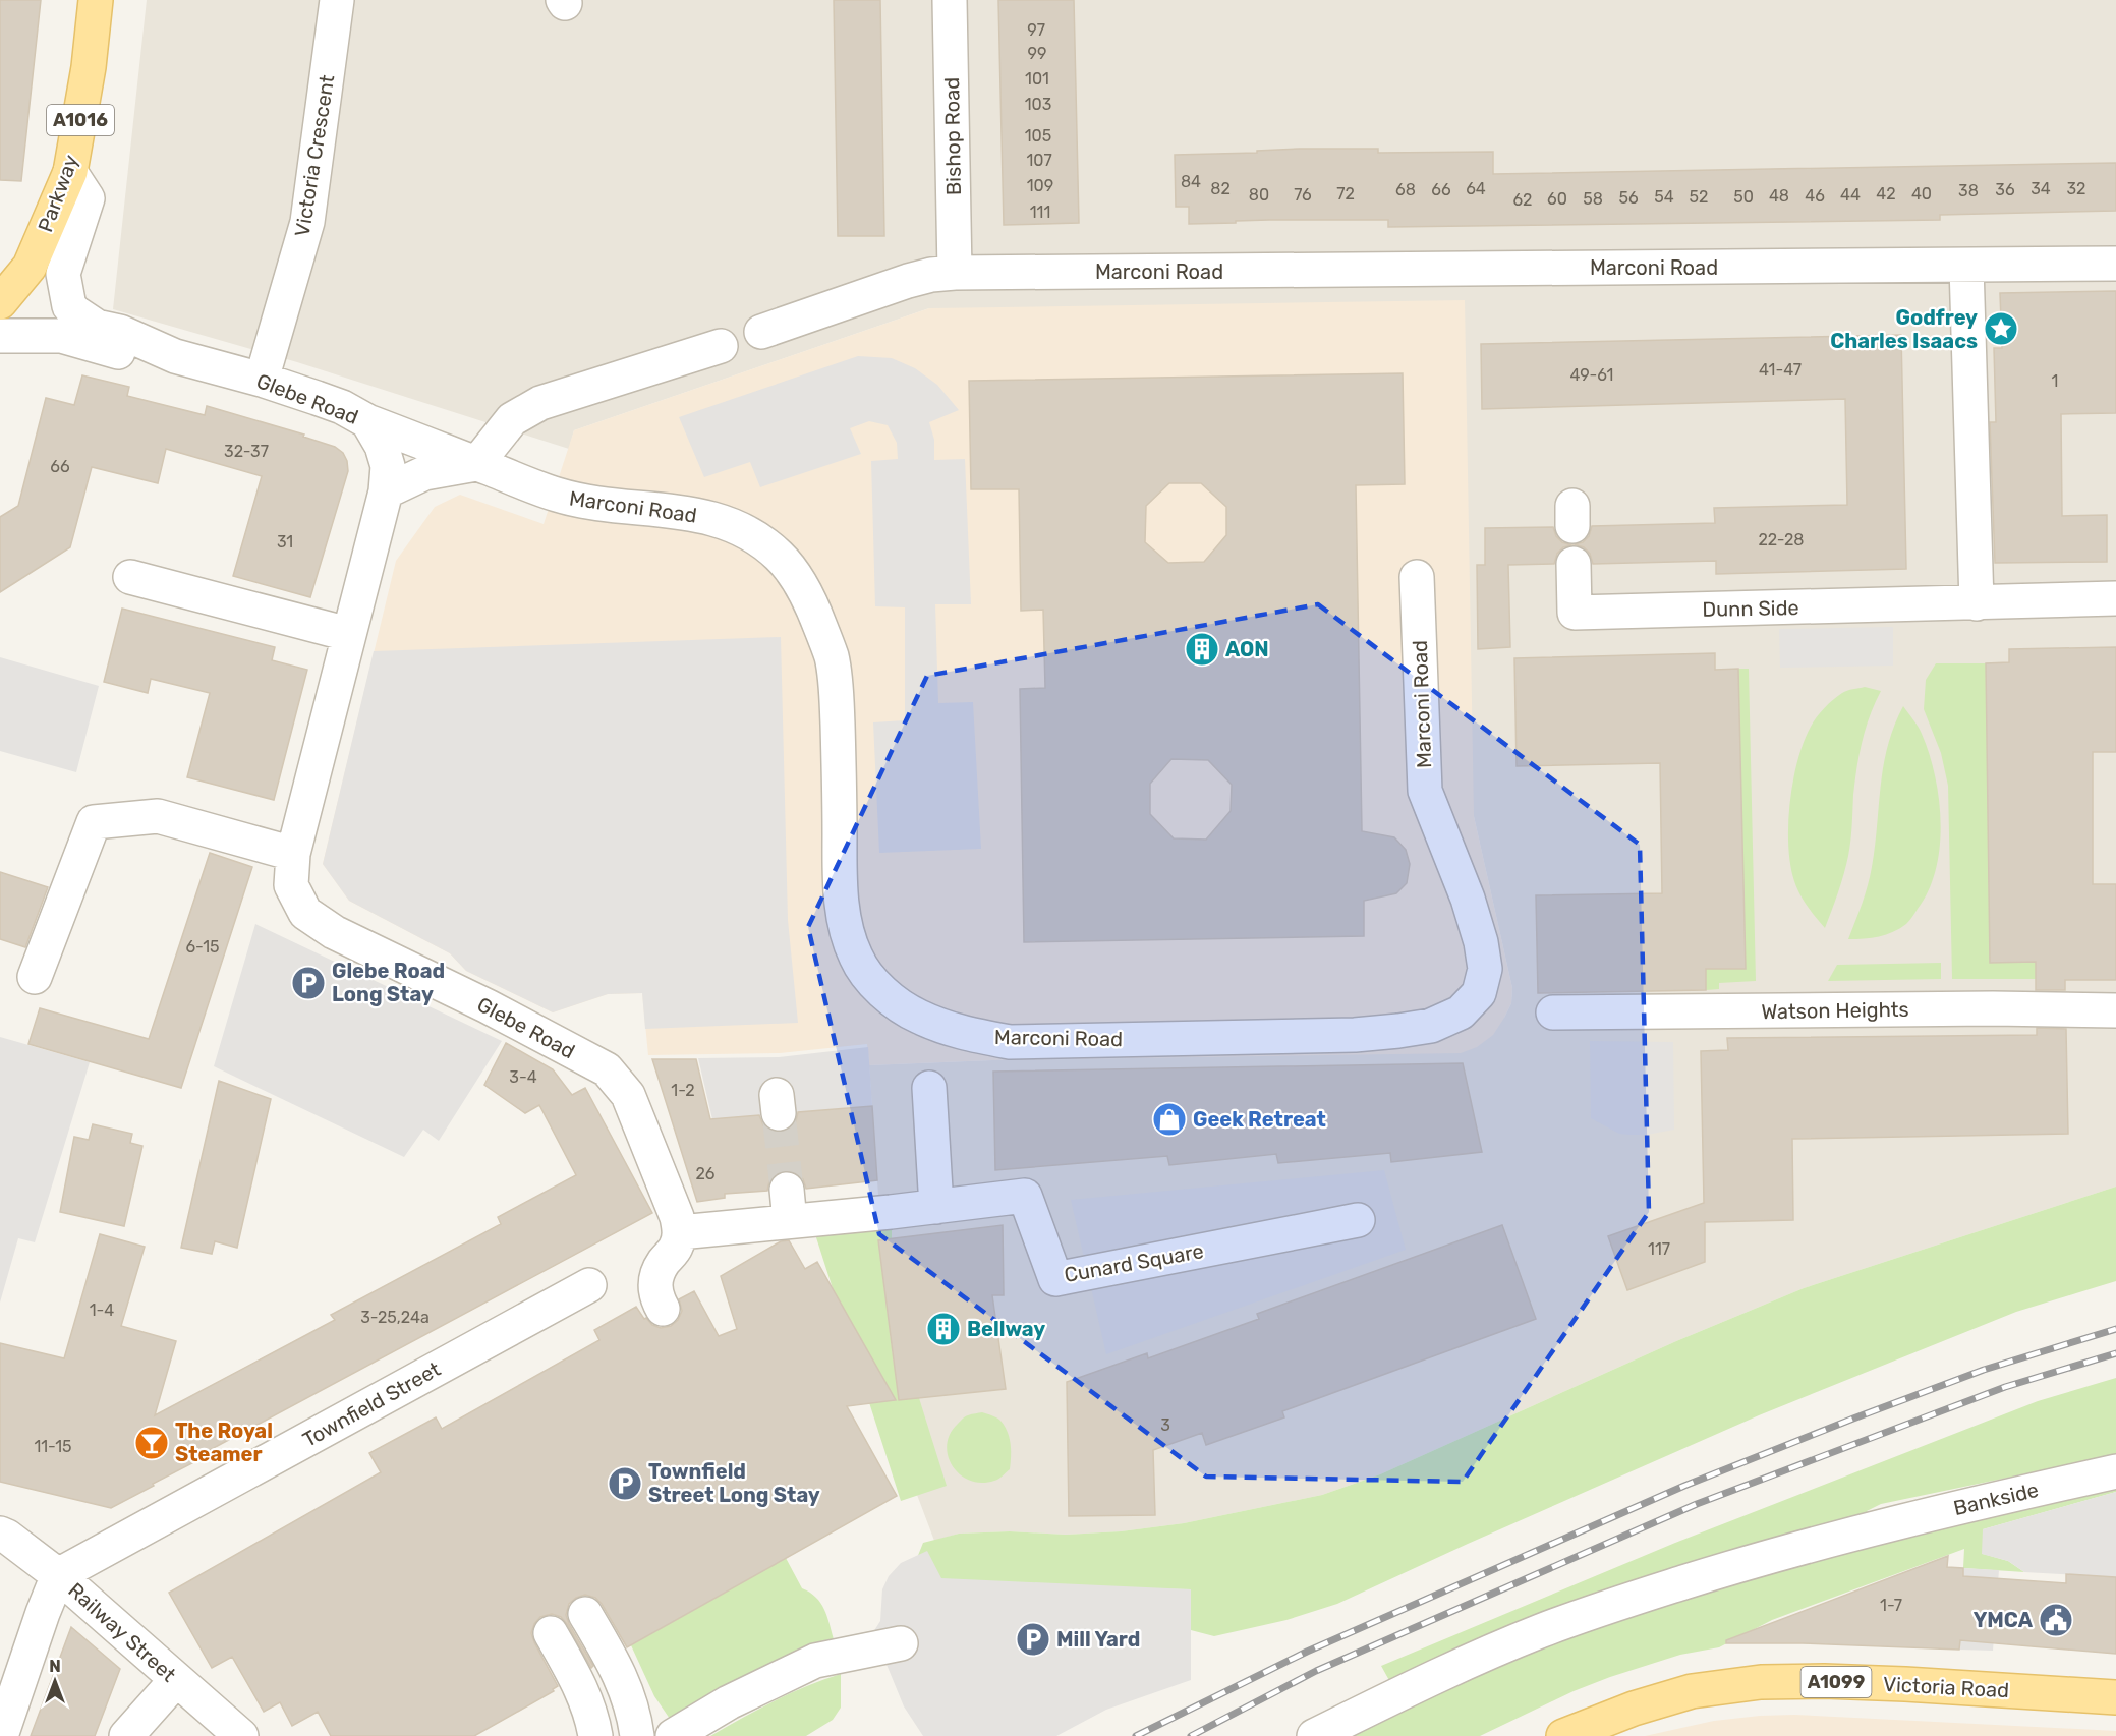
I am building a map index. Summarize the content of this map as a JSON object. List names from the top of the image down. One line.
{"streets":{"main road":["A1016","Parkway","A1099","Victoria Road"],"street":["Bishop Road","Victoria Crescent","Marconi Road","Glebe Road","Dunn Side","Watson Heights","Cunard Square","Townfield Street","Bankside","Railway Street"]},"crossings":[["Bishop Road","Marconi Road"],["Victoria Crescent","Glebe Road"],["Parkway","Glebe Road"],["Marconi Road","Glebe Road"],["Glebe Road","Cunard Square"],["Townfield Street","Railway Street"]],"places":{"place":["Godfrey Charles Isaacs"],"building":["AON","Bellway"],"parking":["Glebe Road Long Stay","Townfield Street Long Stay","Mill Yard"],"shop":["Geek Retreat"],"bar":["The Royal Steamer"],"public building":["YMCA"]},"house_numbers":["97","99","101","103","105","107","84","109","82","64","34","32","68","66","36","38","72","42","40","80","76","44","48","46","54","52","50","56","60","58","62","111","41-47","49-61","1","32-37","66","22-28","31","6-15","3-4","1-2","26","117","1-4","3-25,24a","3","11-15","1-7"],"north":"top"}
